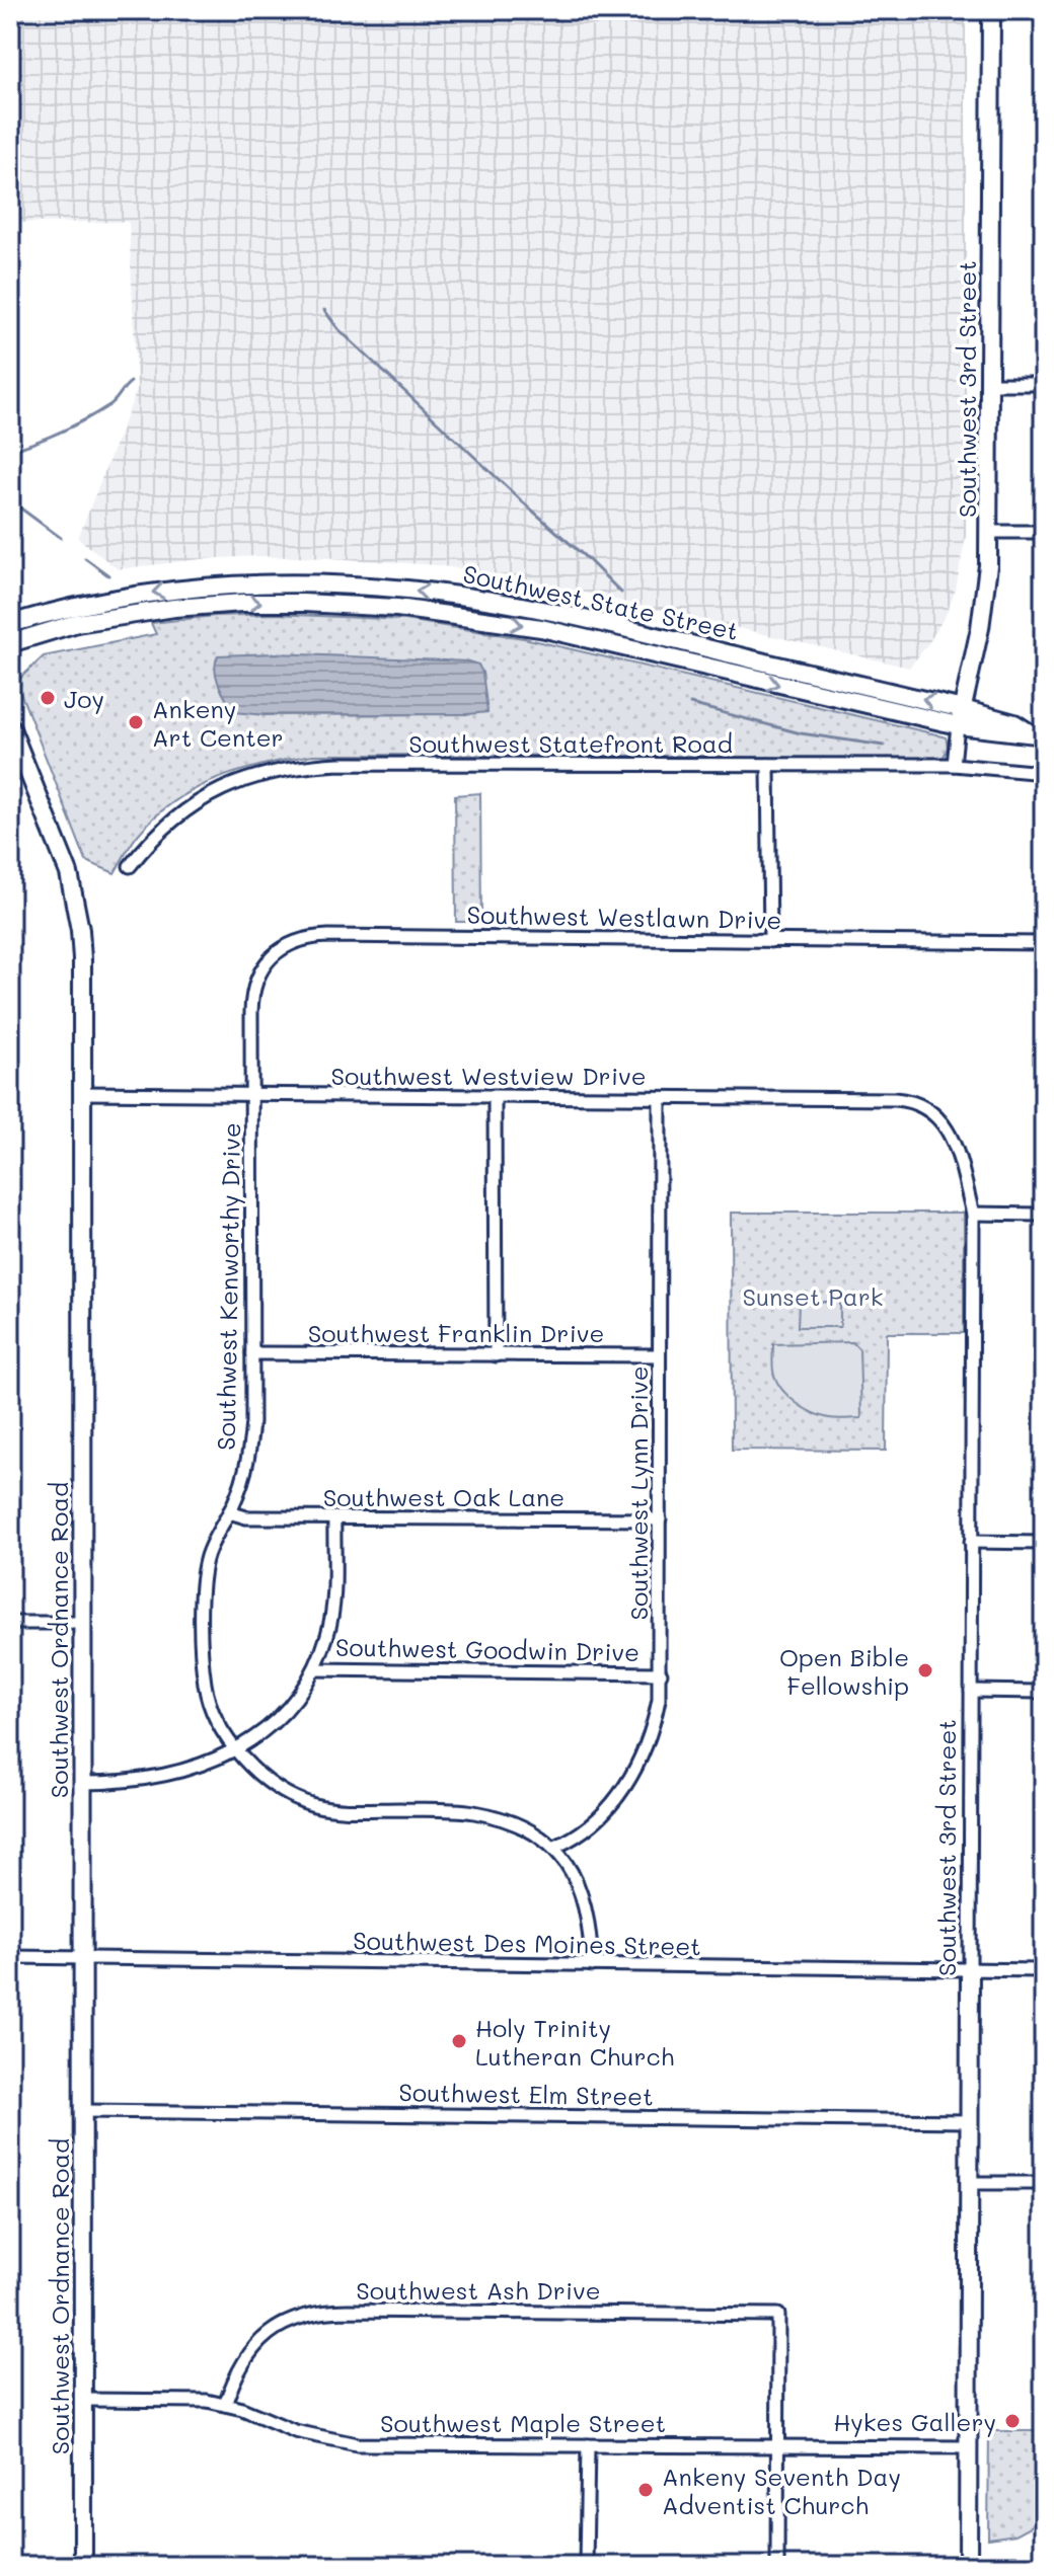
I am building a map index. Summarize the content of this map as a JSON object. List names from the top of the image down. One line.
{"streets":{"street":["Southwest 3rd Street","Southwest State Street","Southwest Statefront Road","Southwest Westlawn Drive","Southwest Westview Drive","Southwest Kenworthy Drive","Southwest Franklin Drive","Southwest Lynn Drive","Southwest Oak Lane","Southwest Ordnance Road","Southwest Goodwin Drive","Southwest Des Moines Street","Southwest Elm Street","Southwest Ash Drive","Southwest Maple Street"]},"crossings":[["Southwest 3rd Street","Southwest State Street"],["Southwest 3rd Street","Southwest Statefront Road"],["Southwest 3rd Street","Southwest Westview Drive"],["Southwest 3rd Street","Southwest Des Moines Street"],["Southwest 3rd Street","Southwest Elm Street"],["Southwest 3rd Street","Southwest Maple Street"],["Southwest Westlawn Drive","Southwest Kenworthy Drive"],["Southwest Westview Drive","Southwest Kenworthy Drive"],["Southwest Westview Drive","Southwest Lynn Drive"],["Southwest Westview Drive","Southwest Ordnance Road"],["Southwest Kenworthy Drive","Southwest Franklin Drive"],["Southwest Kenworthy Drive","Southwest Lynn Drive"],["Southwest Kenworthy Drive","Southwest Oak Lane"],["Southwest Kenworthy Drive","Southwest Des Moines Street"],["Southwest Franklin Drive","Southwest Lynn Drive"],["Southwest Lynn Drive","Southwest Oak Lane"],["Southwest Lynn Drive","Southwest Goodwin Drive"],["Southwest Ordnance Road","Southwest Des Moines Street"],["Southwest Ordnance Road","Southwest Elm Street"],["Southwest Ordnance Road","Southwest Maple Street"],["Southwest Ash Drive","Southwest Maple Street"]],"parks":["Sunset Park"],"places":["Joy","Ankeny Art Center","Open Bible Fellowship","Holy Trinity Lutheran Church","Hykes Gallery","Ankeny Seventh Day Adventist Church"]}
